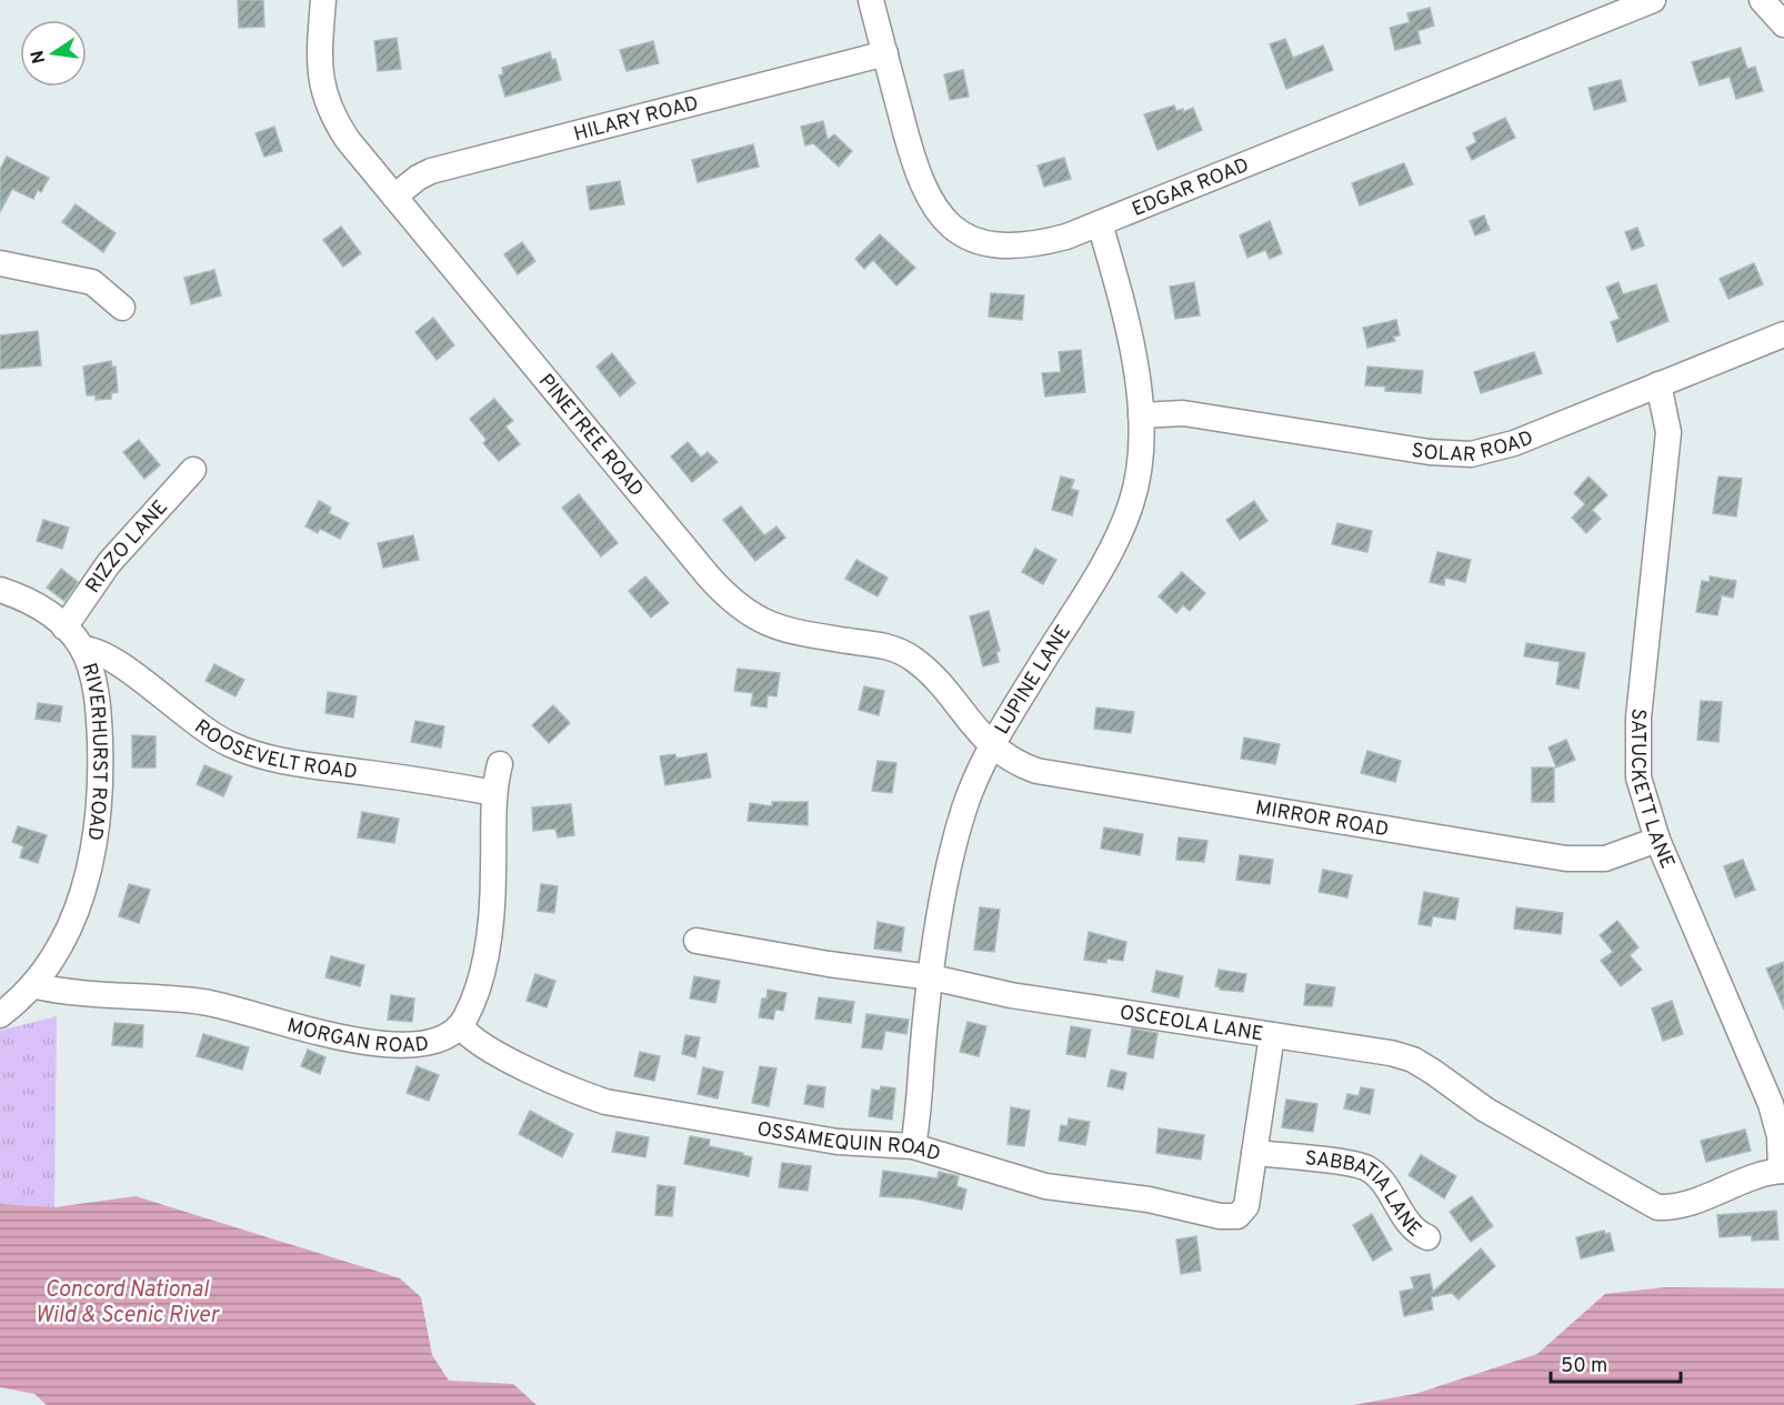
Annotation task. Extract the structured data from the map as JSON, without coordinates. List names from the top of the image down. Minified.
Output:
{"streets":{"street":["HILARY ROAD","EDGAR ROAD","PINETREE ROAD","SOLAR ROAD","RIZZO LANE","LUPINE LANE","ROOSEVELT ROAD","RIVERHURST ROAD","SATUCKETT LANE","MIRROR ROAD","OSCEOLA LANE","MORGAN ROAD","OSSAMEQUIN ROAD","SABBATIA LANE"]},"crossings":[["HILARY ROAD","EDGAR ROAD"],["HILARY ROAD","PINETREE ROAD"],["EDGAR ROAD","LUPINE LANE"],["PINETREE ROAD","LUPINE LANE"],["PINETREE ROAD","MIRROR ROAD"],["SOLAR ROAD","LUPINE LANE"],["SOLAR ROAD","SATUCKETT LANE"],["RIZZO LANE","RIVERHURST ROAD"],["LUPINE LANE","MIRROR ROAD"],["LUPINE LANE","OSCEOLA LANE"],["LUPINE LANE","OSSAMEQUIN ROAD"],["ROOSEVELT ROAD","RIVERHURST ROAD"],["ROOSEVELT ROAD","MORGAN ROAD"],["RIVERHURST ROAD","MORGAN ROAD"],["SATUCKETT LANE","MIRROR ROAD"],["SATUCKETT LANE","OSCEOLA LANE"],["MORGAN ROAD","OSSAMEQUIN ROAD"],["OSSAMEQUIN ROAD","SABBATIA LANE"]],"water":["Concord National Wild & Scenic River"],"scale_bar":"50 m","north":"left"}
